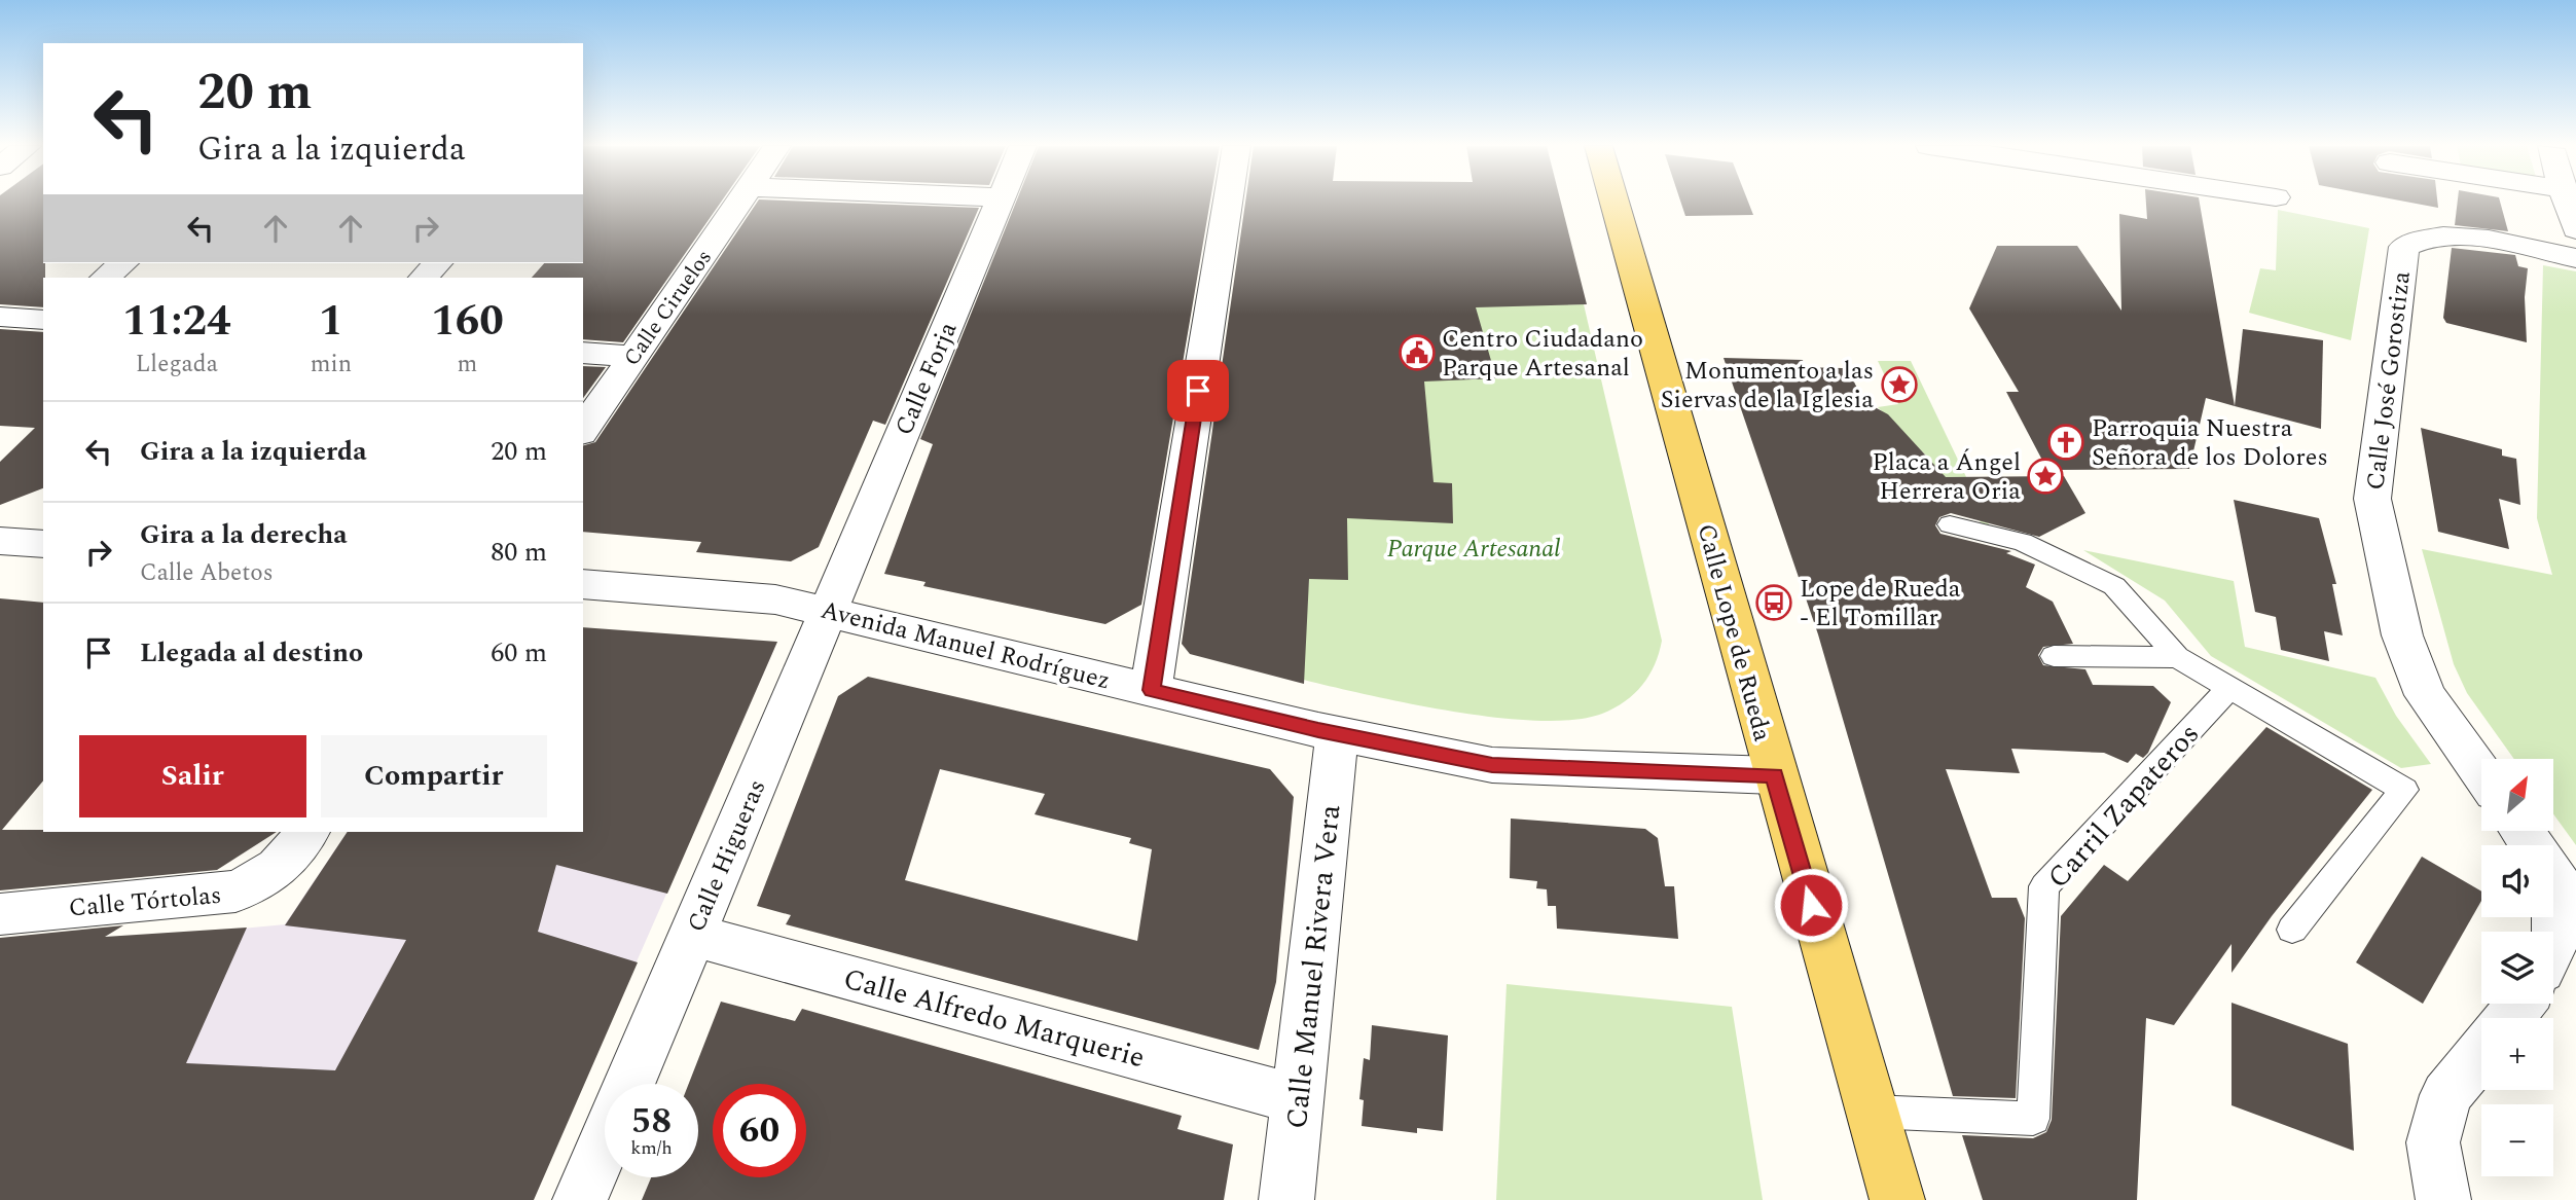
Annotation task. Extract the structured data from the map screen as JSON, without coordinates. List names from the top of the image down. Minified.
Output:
{"streets":{"main road":["Calle Lope de Rueda"],"street":["Calle Ciruelos","Calle Forja","Calle José Gorostiza","Avenida Manuel Rodríguez","Calle Higueras","Calle Tórtolas","Calle Manuel Rivera Vera","Calle Alfredo Marquerie"],"lane":["Carril Zapateros"]},"crossings":[["Calle Forja","Avenida Manuel Rodríguez"],["Calle Forja","Calle Higueras"],["Calle Lope de Rueda","Avenida Manuel Rodríguez"],["Calle Lope de Rueda","Carril Zapateros"],["Avenida Manuel Rodríguez","Calle Higueras"],["Avenida Manuel Rodríguez","Calle Manuel Rivera Vera"],["Calle Higueras","Calle Alfredo Marquerie"],["Calle Manuel Rivera Vera","Calle Alfredo Marquerie"]],"parks":["Parque Artesanal"],"places":{"public building":["Centro Ciudadano Parque Artesanal"],"place":["Monumento a las Siervas de la Iglesia","Placa a Ángel Herrera Oria"],"church":["Parroquia Nuestra Señora de los Dolores"],"bus stop":["Lope de Rueda - El Tomillar"]},"north":"top right","page":{"turn":["20 m","Gira a la izquierda"],"eta":["11:24","Llegada","1","min","160","m"],"list":[{"name":"Gira a la izquierda","value":"20 m"},{"name":"Gira a la derecha","note":"Calle Abetos","value":"80 m"},{"name":"Llegada al destino","value":"60 m"}],"buttons":["Salir","Compartir"],"map_buttons":["+","−"],"speed":"58 km/h","limit":"60"}}
